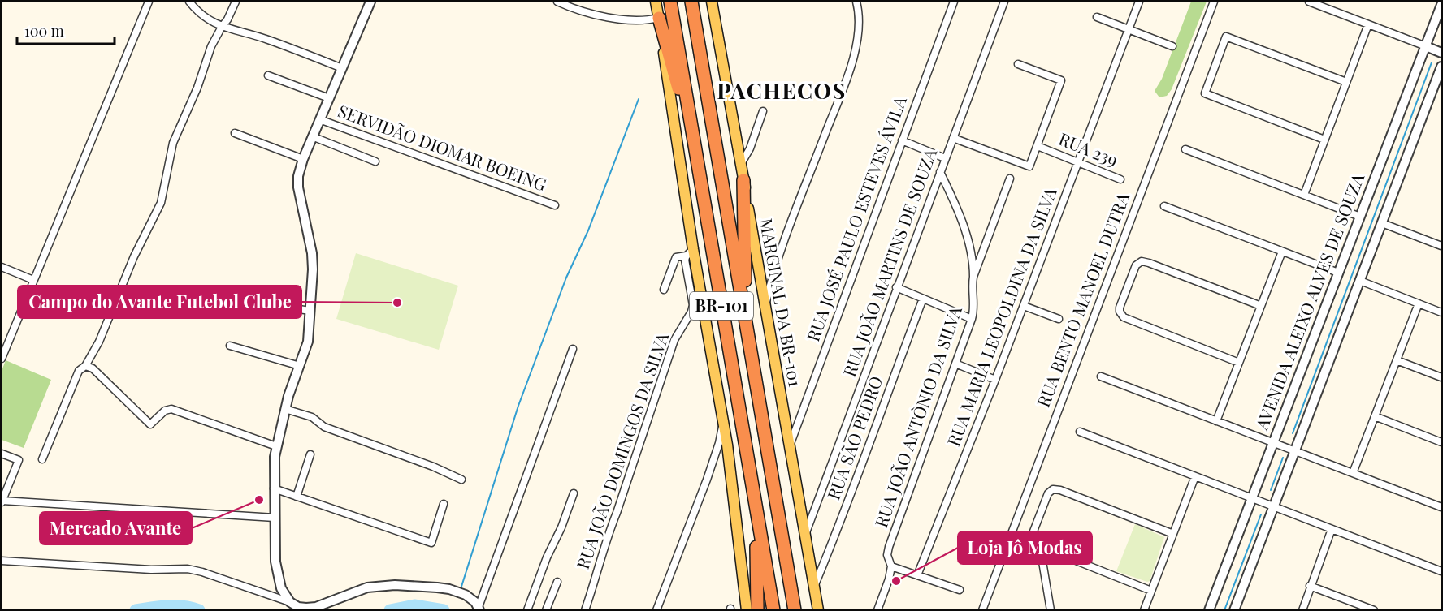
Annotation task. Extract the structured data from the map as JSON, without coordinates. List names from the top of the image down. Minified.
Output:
{"streets":{"highway":["BR-101"],"main road":["MARGINAL DA BR-101"],"street":["SERVIDÃO DIOMAR BOEING","RUA 239","RUA JOSÉ PAULO ESTEVES ÁVILA","RUA JOÃO MARTINS DE SOUZA","RUA BENTO MANOEL DUTRA","AVENIDA ALEIXO ALVES DE SOUZA","RUA MARIA LEOPOLDINA DA SILVA","RUA JOÃO ANTÔNIO DA SILVA","RUA SÃO PEDRO","RUA JOÃO DOMINGOS DA SILVA"]},"crossings":[["RUA 239","RUA MARIA LEOPOLDINA DA SILVA"],["RUA JOSÉ PAULO ESTEVES ÁVILA","MARGINAL DA BR-101"],["RUA JOÃO MARTINS DE SOUZA","MARGINAL DA BR-101"],["RUA JOÃO MARTINS DE SOUZA","RUA JOÃO ANTÔNIO DA SILVA"],["MARGINAL DA BR-101","RUA SÃO PEDRO"]],"districts":["PACHECOS"],"places":["Campo do Avante Futebol Clube","Mercado Avante","Loja Jô Modas"],"scale_bar":"100 m"}
